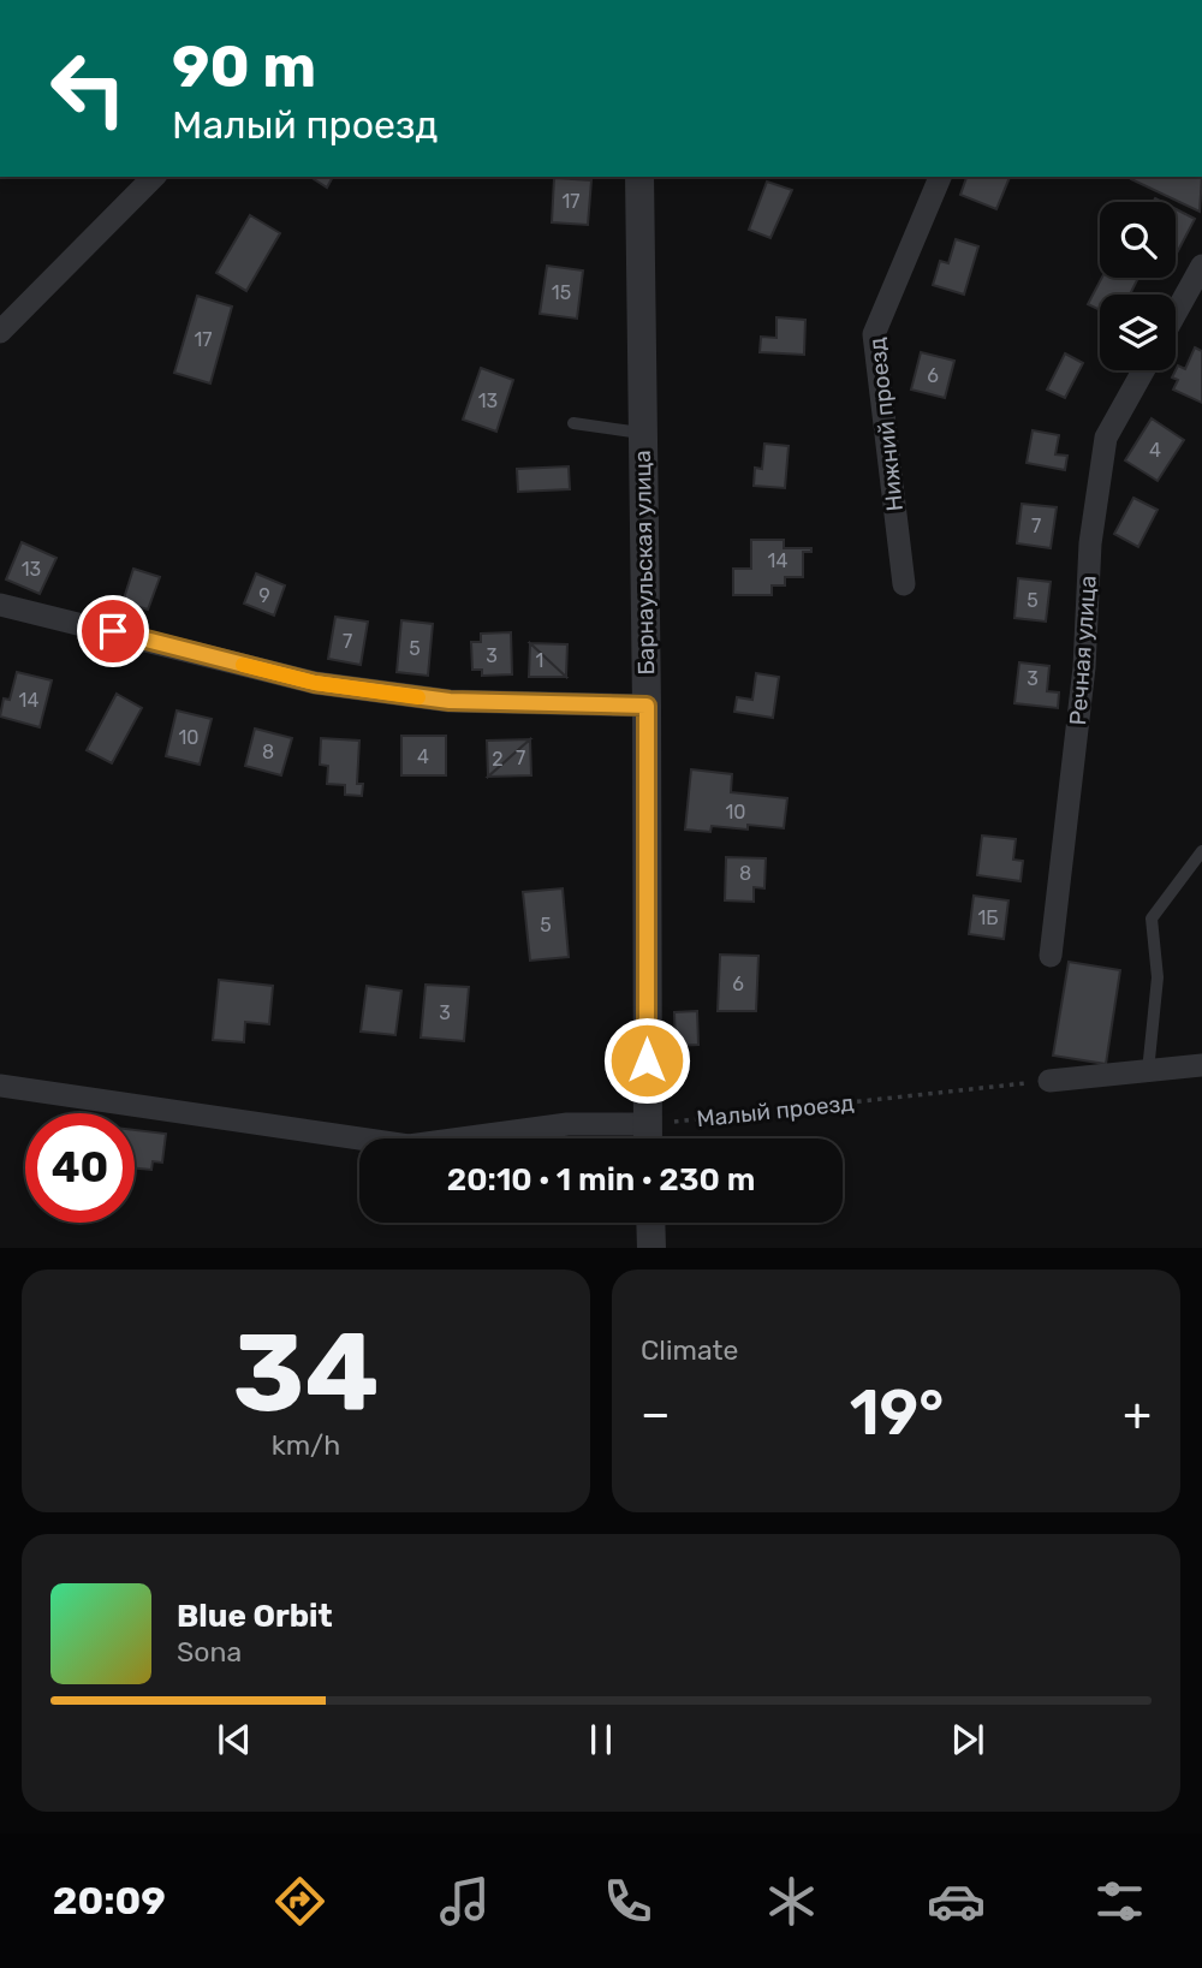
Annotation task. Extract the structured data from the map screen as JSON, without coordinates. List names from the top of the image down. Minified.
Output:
{"streets":{"street":["Нижний проезд","Барнаульская улица","Речная улица"],"path":["Малый проезд"]},"crossings":[["Барнаульская улица","Малый проезд"]],"house_numbers":["17","15","17","6","13","4","7","14","13","9","5","7","5","3","1","3","14","10","8","4","7","2","10","8","1Б","5","6","3"],"page":{"turn":["90 m","Малый проезд"],"limit":"40","trip":"20:10 · 1 min · 230 m","tile":[["34","km/h"],"Climate"],"heat":["−","19°","+"],"song":["Blue Orbit","Sona"],"tabs":"20:09"}}
